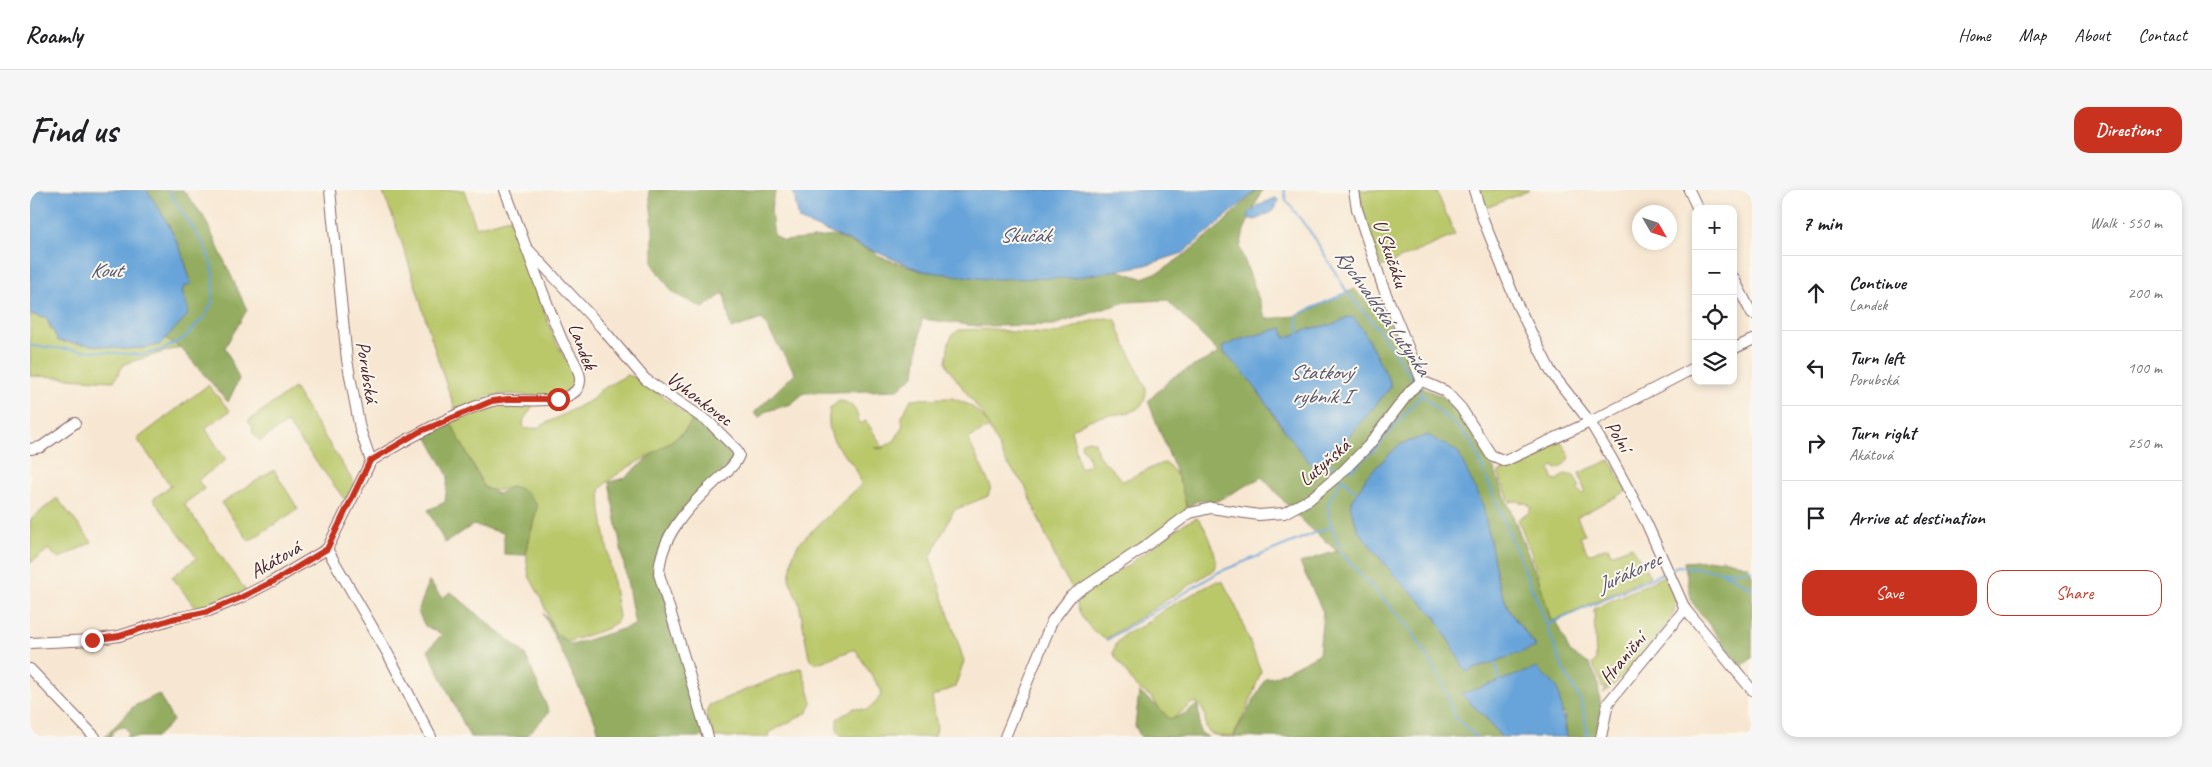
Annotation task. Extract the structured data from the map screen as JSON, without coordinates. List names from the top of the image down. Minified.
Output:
{"streets":{"street":["U Skučáku","Landek","Porubská","Vyhonkovec","Polní","Lutyňská","Akátová","Hraniční"]},"crossings":[["U Skučáku","Lutyňská"],["Landek","Porubská"],["Landek","Vyhonkovec"],["Polní","Hraniční"]],"water":["Skučák","Kout","Rychvaldská Lutyňka","Statkový rybník I","Juřákorec"],"north":"bottom right","page":{"header":"Roamly","nav":["Home","Map","About","Contact"],"buttons":["Directions",["Save","Share"]],"title":"Find us","heading":["7 min","Walk · 550 m"],"map_buttons":["+","−"],"list":[["Continue","Landek","200 m"],["Turn left","Porubská","100 m"],["Turn right","Akátová","250 m"],"Arrive at destination"]}}
